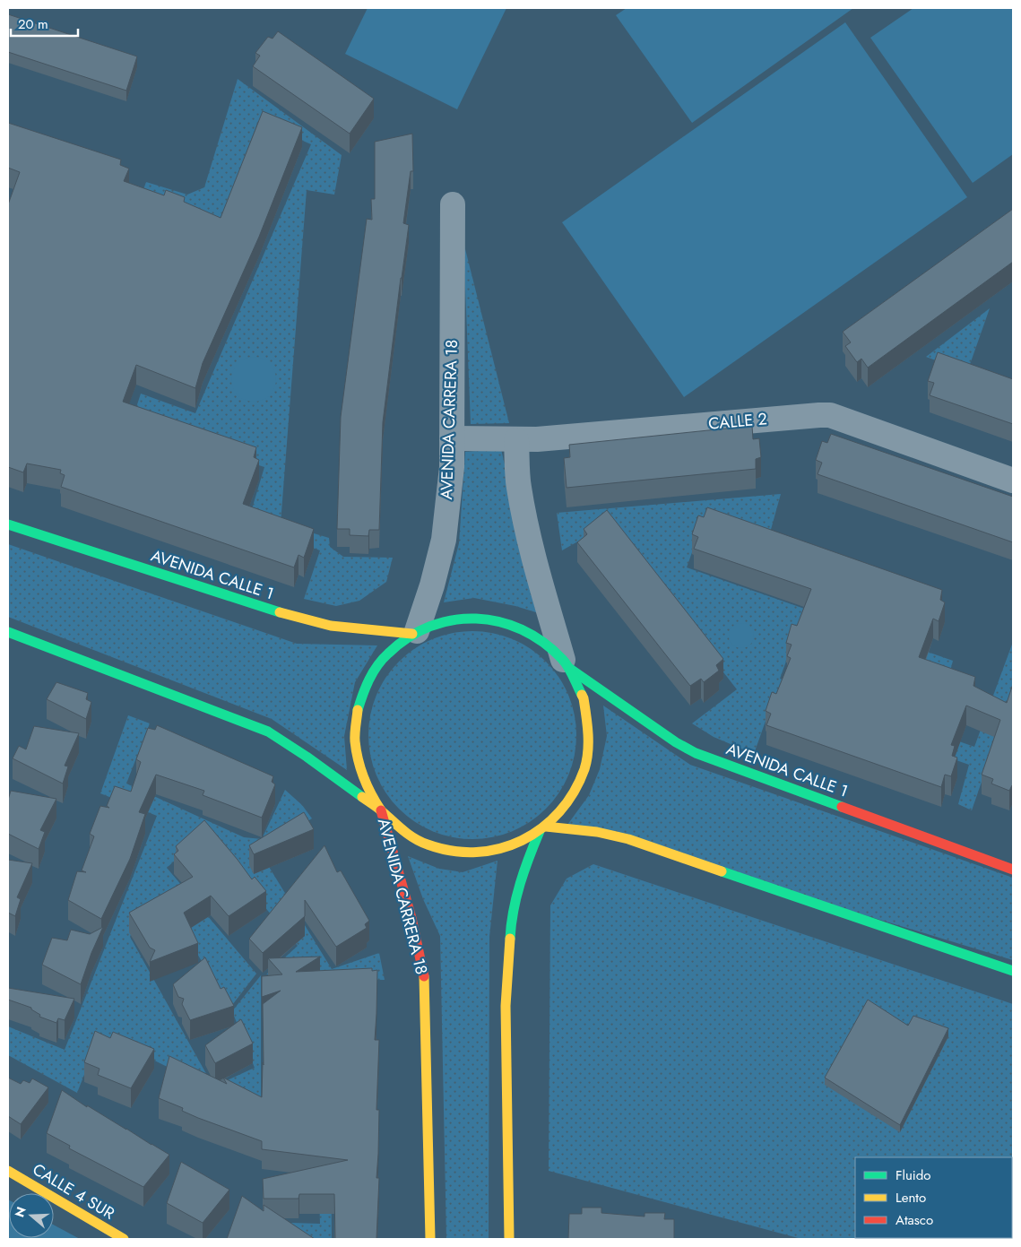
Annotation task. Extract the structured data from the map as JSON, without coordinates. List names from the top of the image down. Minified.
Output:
{"streets":{"main road":["AVENIDA CARRERA 18","AVENIDA CALLE 1","CALLE 4 SUR"],"street":["CALLE 2"]},"crossings":[["AVENIDA CARRERA 18","CALLE 2"],["AVENIDA CARRERA 18","AVENIDA CALLE 1"]],"legend":["Fluido","Lento","Atasco"],"scale_bar":"20 m","north":"left"}
